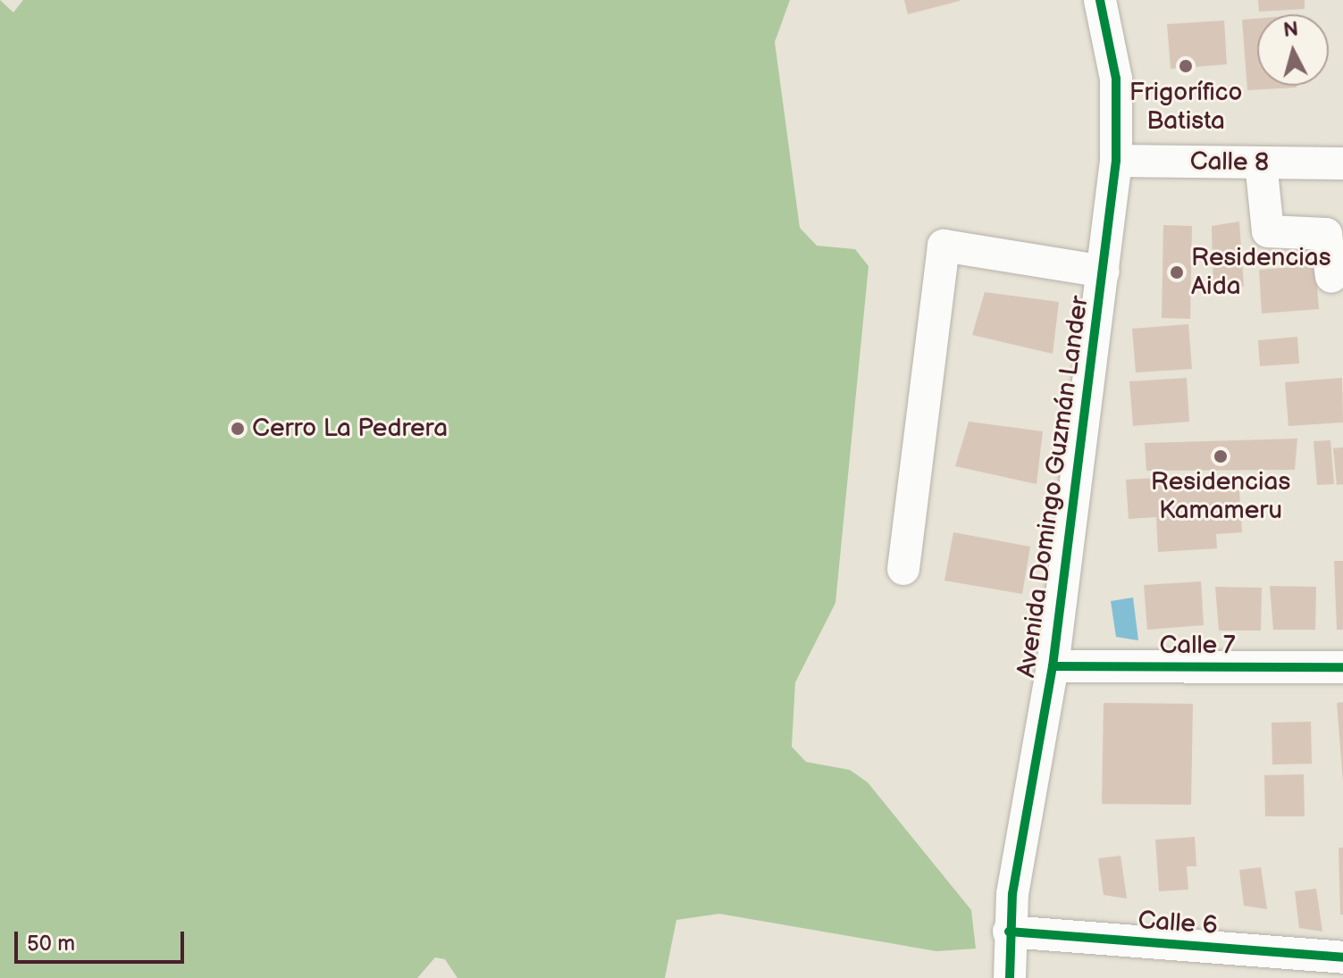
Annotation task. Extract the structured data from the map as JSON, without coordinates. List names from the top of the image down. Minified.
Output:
{"streets":{"street":["Calle 8","Avenida Domingo Guzmán Lander","Calle 7","Calle 6"]},"crossings":[["Calle 8","Avenida Domingo Guzmán Lander"],["Avenida Domingo Guzmán Lander","Calle 7"],["Avenida Domingo Guzmán Lander","Calle 6"]],"places":["Frigorífico Batista","Residencias Aida","Cerro La Pedrera","Residencias Kamameru"],"scale_bar":"50 m","north":"top"}
